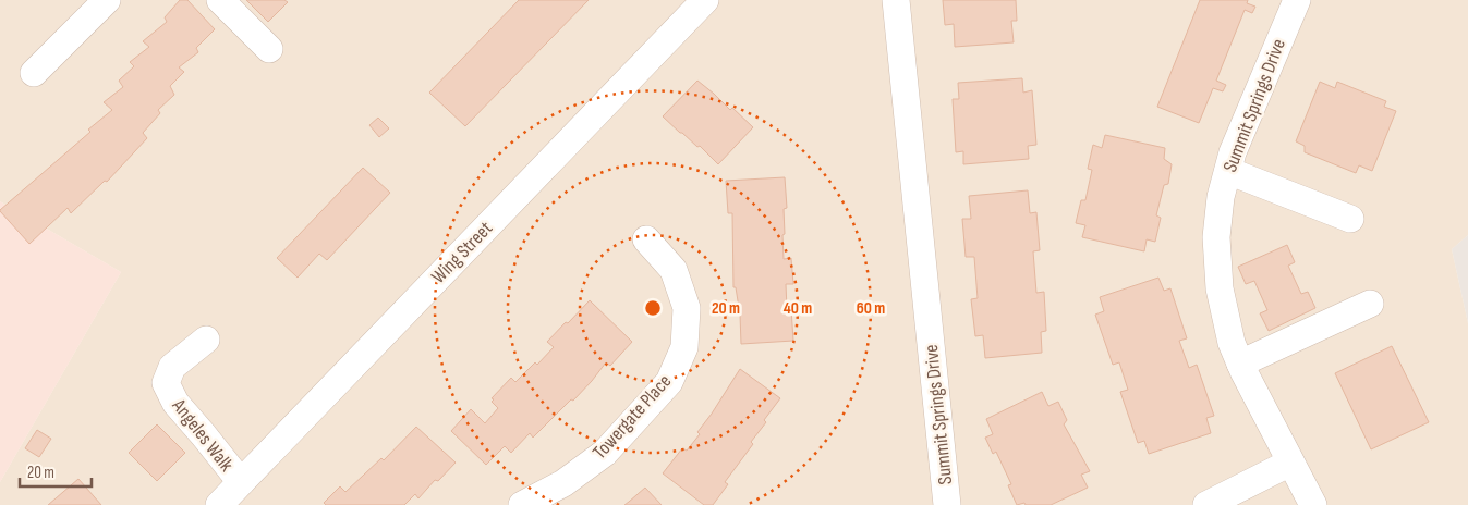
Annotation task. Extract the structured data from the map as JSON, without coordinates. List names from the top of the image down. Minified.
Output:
{"streets":{"street":["Summit Springs Drive","Wing Street","Towergate Place","Angeles Walk"]},"crossings":[["Wing Street","Angeles Walk"]],"scale_bar":"20 m","rings":["20 m","40 m","60 m"]}
